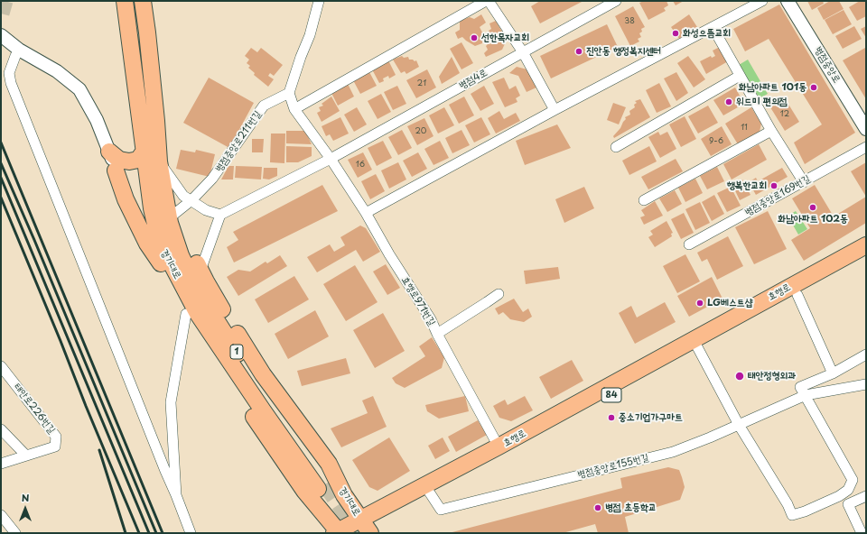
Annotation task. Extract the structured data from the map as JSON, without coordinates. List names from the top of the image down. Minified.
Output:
{"streets":{"main road":["경기대로","효행로","1","84"],"street":["병점중앙로","병점4로","병점중앙로211번길","병점중앙로169번길","효행로971번길","태안로226번길","병점중앙로155번길"]},"crossings":[["병점4로","효행로971번길"],["병점중앙로211번길","경기대로"],["경기대로","효행로"],["효행로","효행로971번길"],["효행로","병점중앙로155번길"]],"places":["화성으뜸교회","선한목자교회","진안동 행정복지센터","화남아파트 101동","위드미 편의점","행복한교회","화남아파트 102동","LG베스트샵","태안정형외과","중소기업가구마트","병점 초등학교"],"house_numbers":["38","21","12","11","20","9-6","16"],"north":"top"}
